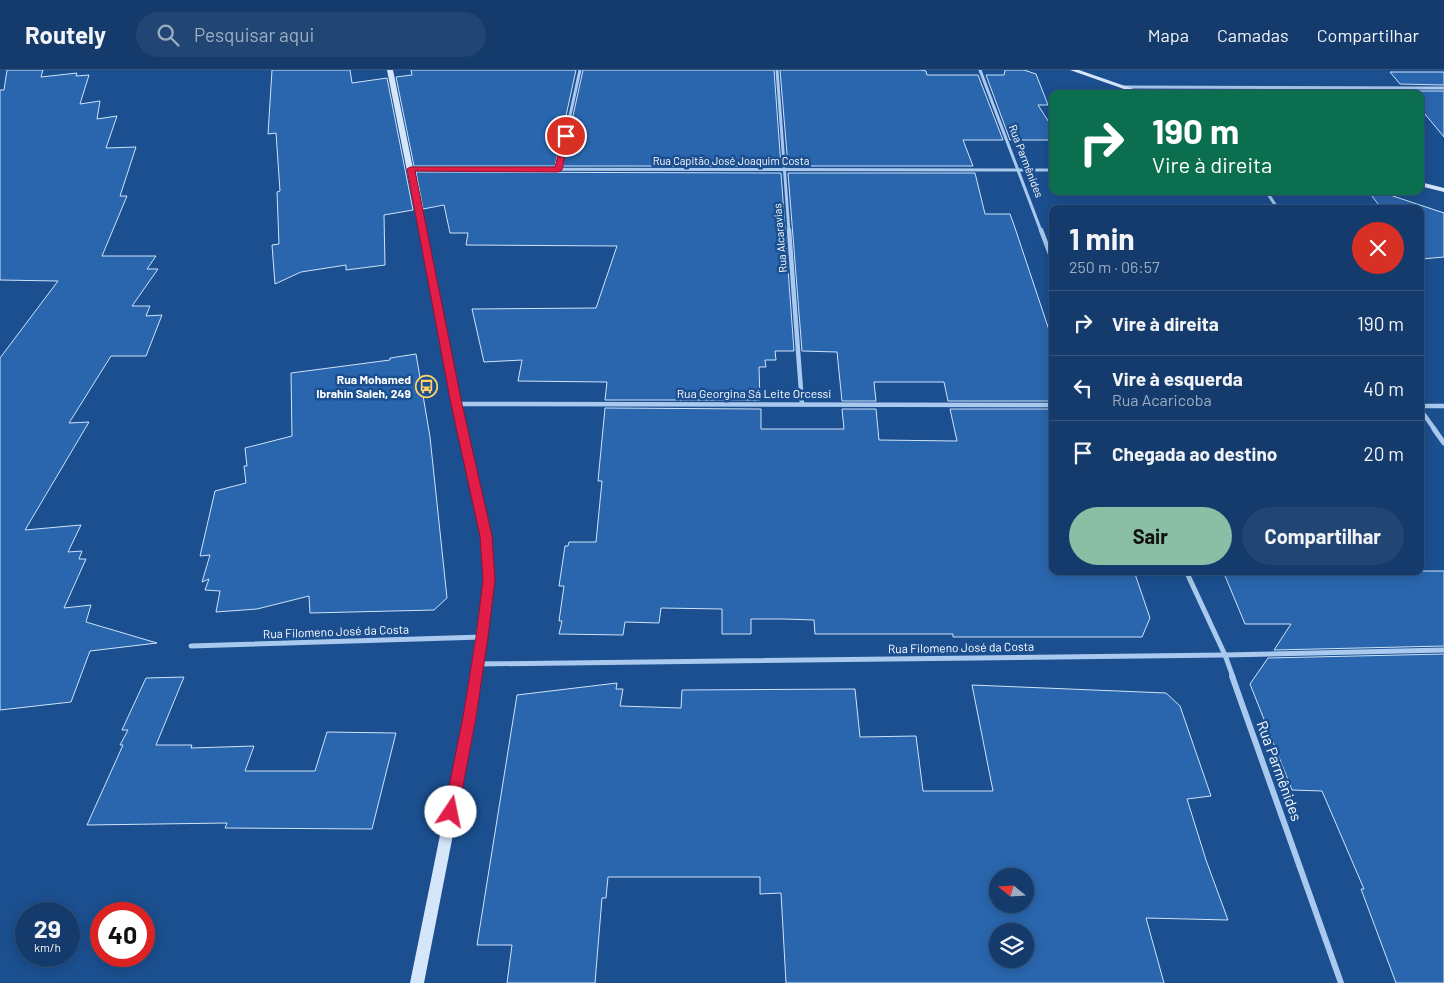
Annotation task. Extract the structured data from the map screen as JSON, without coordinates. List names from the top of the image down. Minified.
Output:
{"streets":{"street":["Rua Capitão José Joaquim Costa","Rua Parmênides","Rua Alcaravias","Rua Georgina Sá Leite Orcessi","Rua Filomeno José da Costa"]},"crossings":[["Rua Capitão José Joaquim Costa","Rua Parmênides"],["Rua Capitão José Joaquim Costa","Rua Alcaravias"],["Rua Parmênides","Rua Filomeno José da Costa"],["Rua Alcaravias","Rua Georgina Sá Leite Orcessi"]],"places":{"bus stop":["Rua Mohamed Ibrahin Saleh, 249"]},"north":"left","page":{"header":"Routely","search":"Pesquisar aqui","nav":["Mapa","Camadas","Compartilhar"],"turn":["190 m","Vire à direita"],"heading":["1 min","250 m · 06:57"],"list":[{"name":"Vire à direita","value":"190 m"},{"name":"Vire à esquerda","note":"Rua Acaricoba","value":"40 m"},{"name":"Chegada ao destino","value":"20 m"}],"buttons":["Sair","Compartilhar"],"speed":"29 km/h","limit":"40"}}
